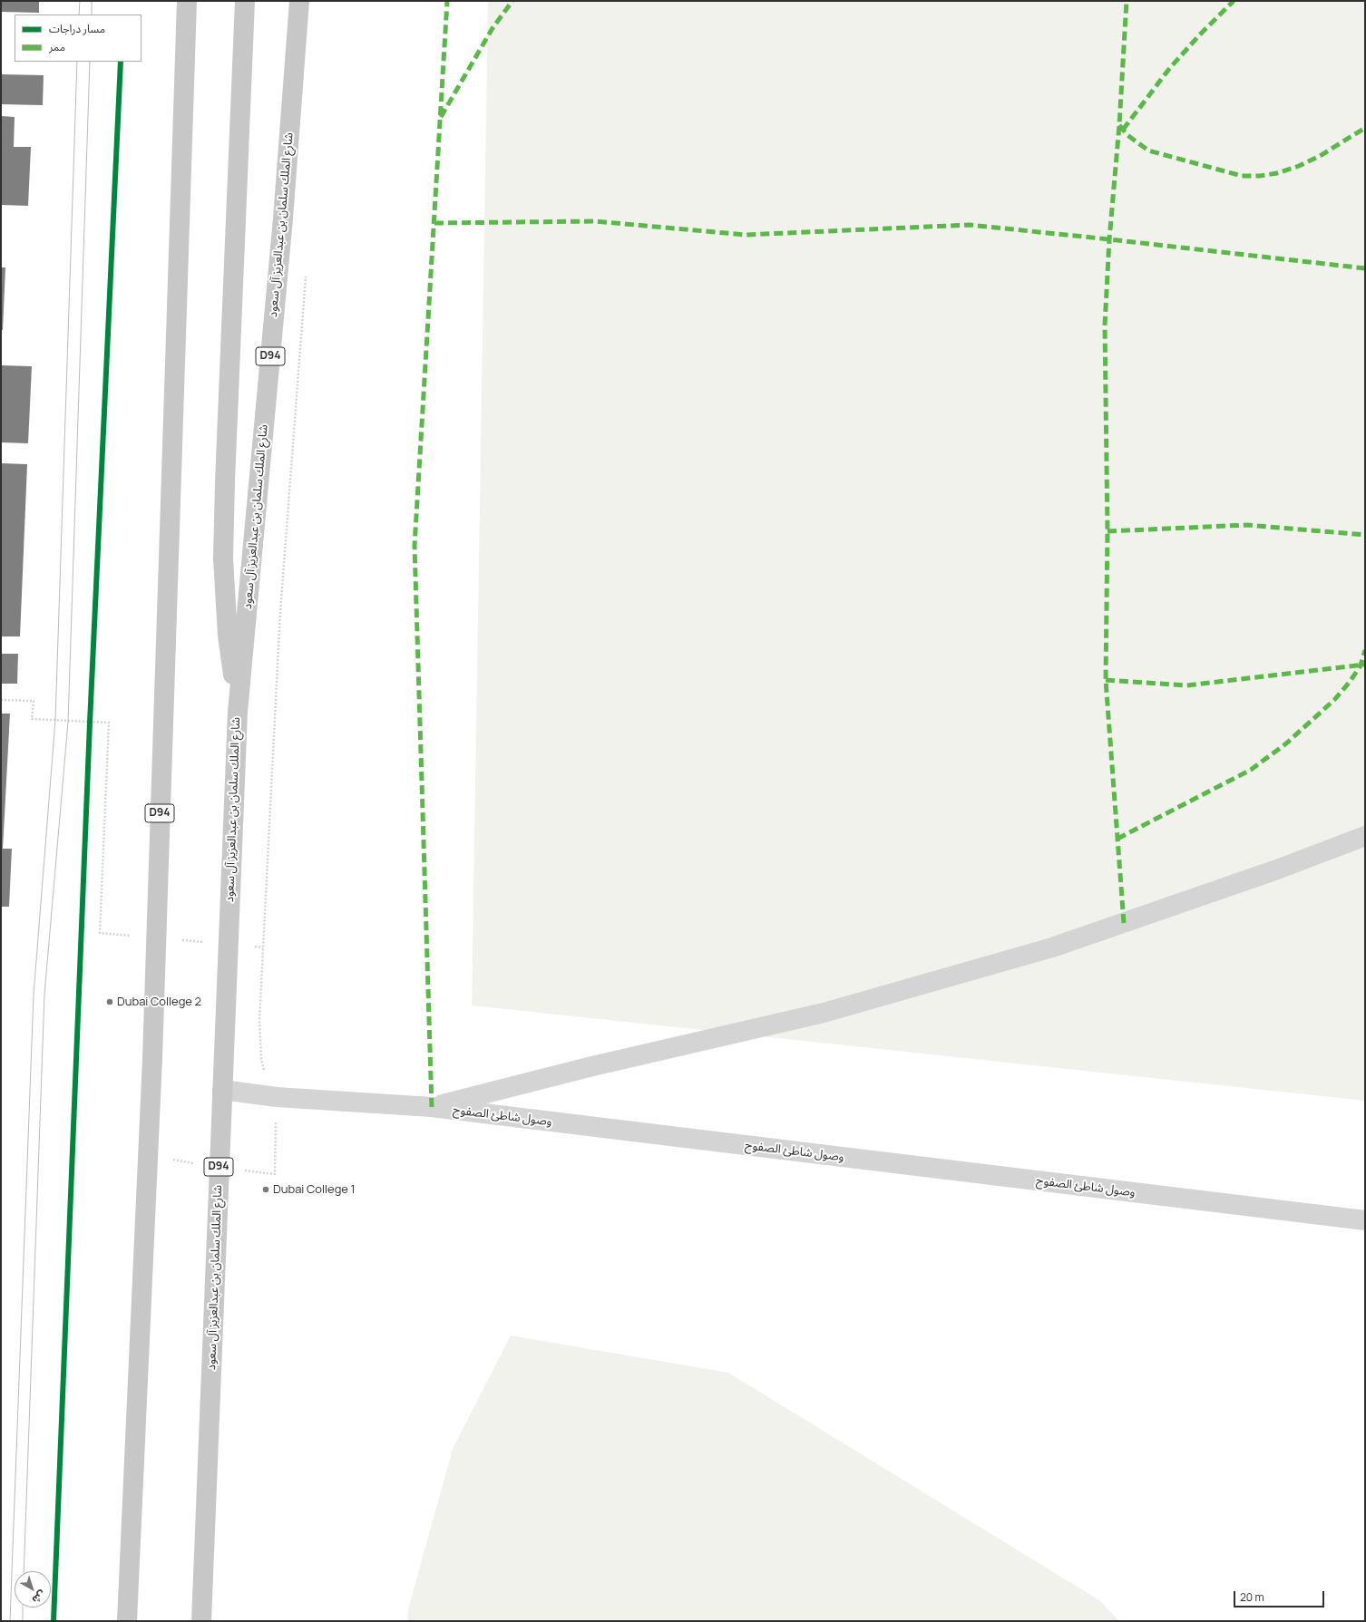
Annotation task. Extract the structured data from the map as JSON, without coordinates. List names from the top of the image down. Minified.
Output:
{"streets":{"main road":["شارع الملك سلمان بن عبدالعزيز آل سعود","D94"],"lane":["وصول شاطئ الصفوح"]},"crossings":[["شارع الملك سلمان بن عبدالعزيز آل سعود","وصول شاطئ الصفوح"]],"places":["Dubai College 2","Dubai College 1"],"legend":["مسار دراجات","ممر"],"scale_bar":"20 m","north":"bottom right"}
